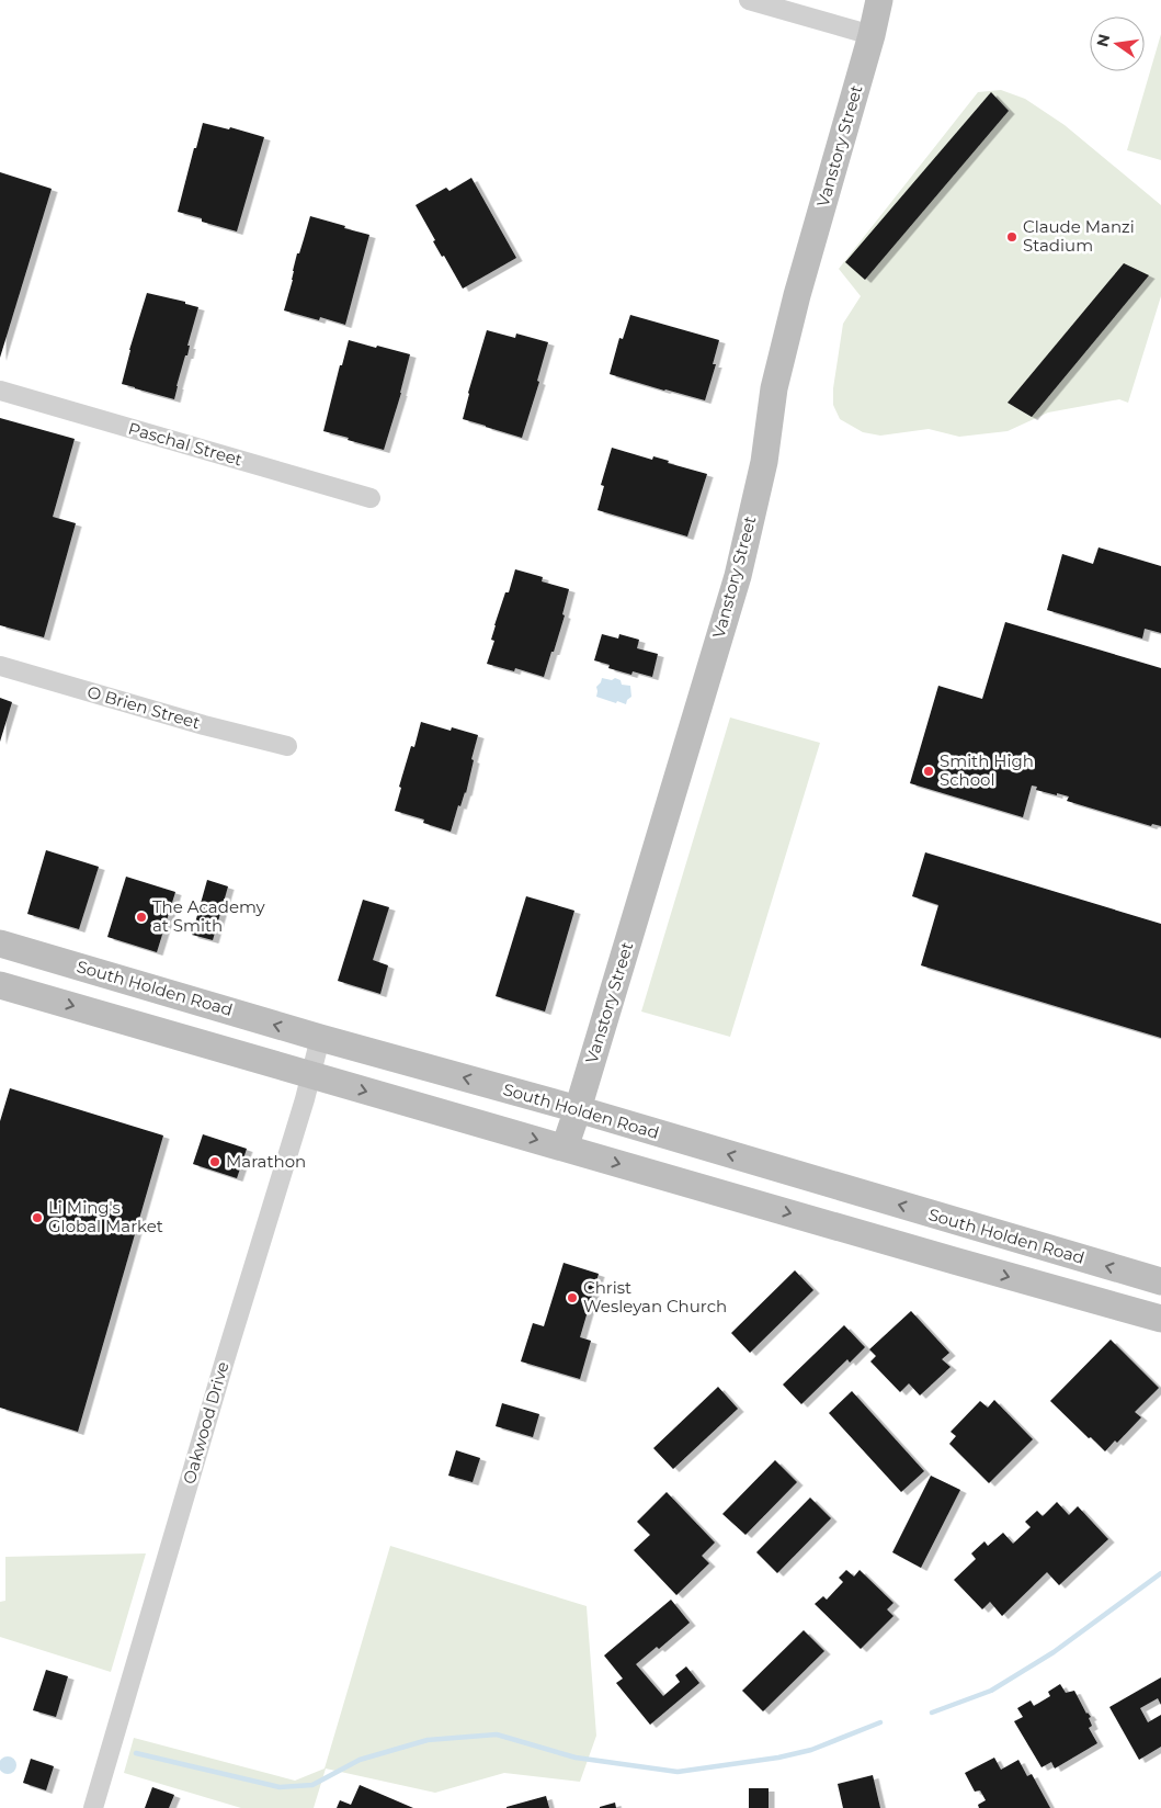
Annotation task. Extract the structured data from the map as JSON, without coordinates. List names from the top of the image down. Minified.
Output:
{"streets":{"main road":["Vanstory Street","South Holden Road"],"street":["Paschal Street","O Brien Street","Oakwood Drive"]},"crossings":[["Vanstory Street","South Holden Road"],["South Holden Road","Oakwood Drive"]],"places":["Claude Manzi Stadium","Smith High School","The Academy at Smith","Marathon","Li Ming's Global Market","Christ Wesleyan Church"],"north":"left"}
